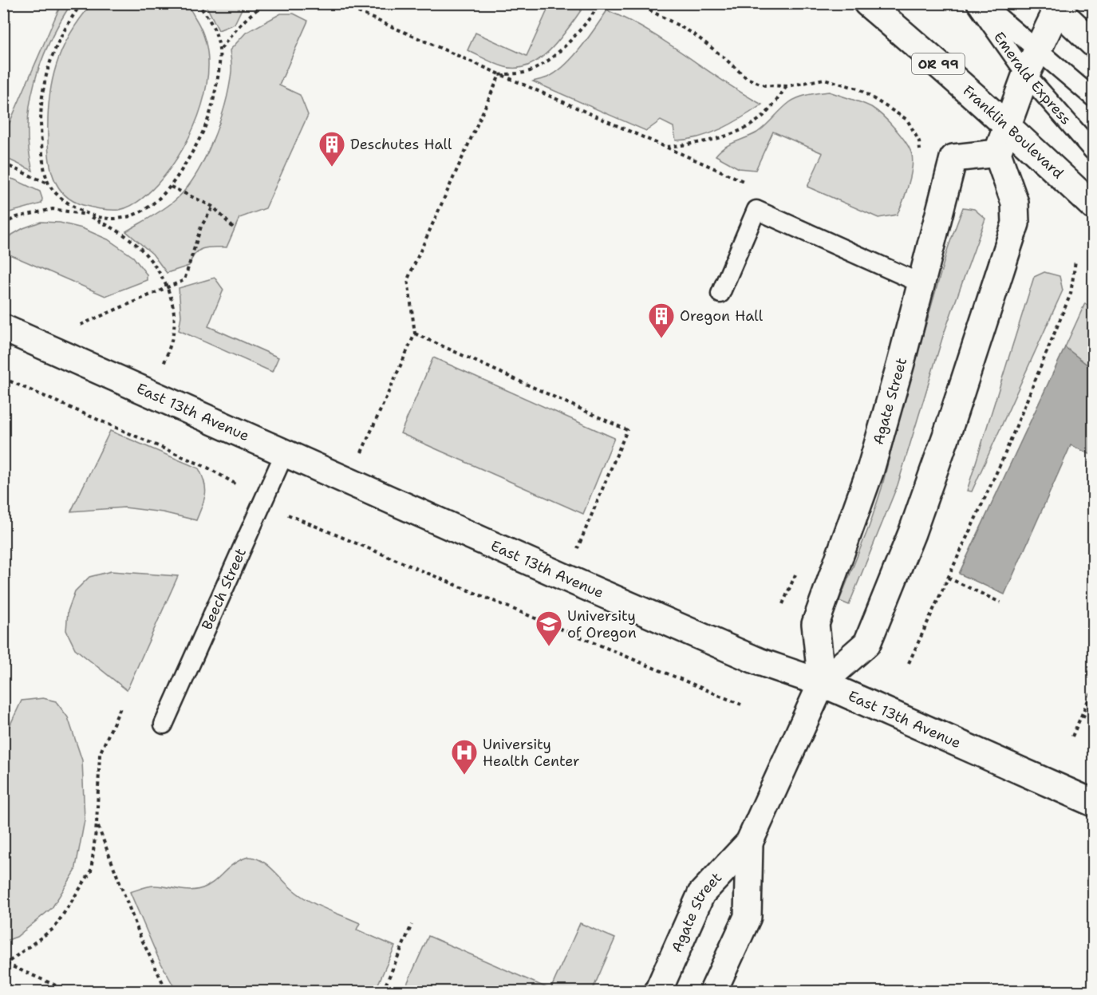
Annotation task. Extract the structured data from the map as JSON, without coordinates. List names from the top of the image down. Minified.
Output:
{"streets":{"street":["OR 99","Franklin Boulevard","Agate Street","East 13th Avenue"],"lane":["Emerald Express","Beech Street"]},"crossings":[["Agate Street","East 13th Avenue"],["East 13th Avenue","Beech Street"]],"places":{"building":["Deschutes Hall","Oregon Hall"],"school or university":["University of Oregon"],"hospital":["University Health Center"]}}
